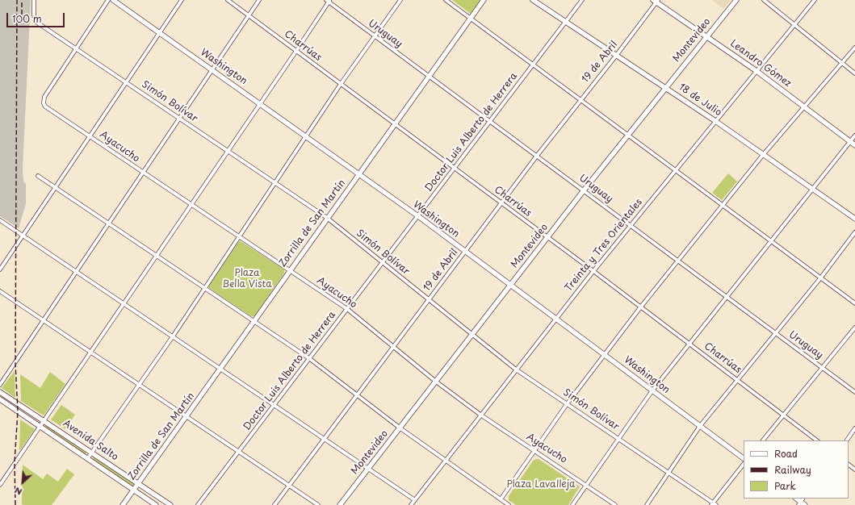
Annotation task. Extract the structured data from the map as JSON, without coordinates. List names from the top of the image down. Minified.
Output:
{"streets":{"street":["Uruguay","Montevideo","Charrúas","19 de Abril","Leandro Gómez","Washington","18 de Julio","Simón Bolívar","Doctor Luis Alberto de Herrera","Ayacucho","Zorrilla de San Martín","Treinta y Tres Orientales","Avenida Salto"]},"crossings":[["Uruguay","Montevideo"],["Uruguay","19 de Abril"],["Uruguay","Doctor Luis Alberto de Herrera"],["Uruguay","Zorrilla de San Martín"],["Uruguay","Treinta y Tres Orientales"],["Montevideo","Charrúas"],["Montevideo","Leandro Gómez"],["Montevideo","Washington"],["Montevideo","18 de Julio"],["Montevideo","Simón Bolívar"],["Montevideo","Ayacucho"],["Charrúas","19 de Abril"],["Charrúas","Doctor Luis Alberto de Herrera"],["Charrúas","Zorrilla de San Martín"],["Charrúas","Treinta y Tres Orientales"],["19 de Abril","Leandro Gómez"],["19 de Abril","Washington"],["19 de Abril","18 de Julio"],["19 de Abril","Simón Bolívar"],["19 de Abril","Ayacucho"],["Leandro Gómez","Treinta y Tres Orientales"],["Washington","Doctor Luis Alberto de Herrera"],["Washington","Zorrilla de San Martín"],["Washington","Treinta y Tres Orientales"],["18 de Julio","Doctor Luis Alberto de Herrera"],["18 de Julio","Treinta y Tres Orientales"],["Simón Bolívar","Doctor Luis Alberto de Herrera"],["Simón Bolívar","Ayacucho"],["Simón Bolívar","Zorrilla de San Martín"],["Simón Bolívar","Treinta y Tres Orientales"],["Doctor Luis Alberto de Herrera","Ayacucho"],["Ayacucho","Zorrilla de San Martín"],["Ayacucho","Treinta y Tres Orientales"],["Zorrilla de San Martín","Avenida Salto"]],"parks":["Plaza Bella Vista","Plaza Lavalleja"],"legend":["Road","Railway","Park"],"scale_bar":"100 m","north":"bottom left"}
